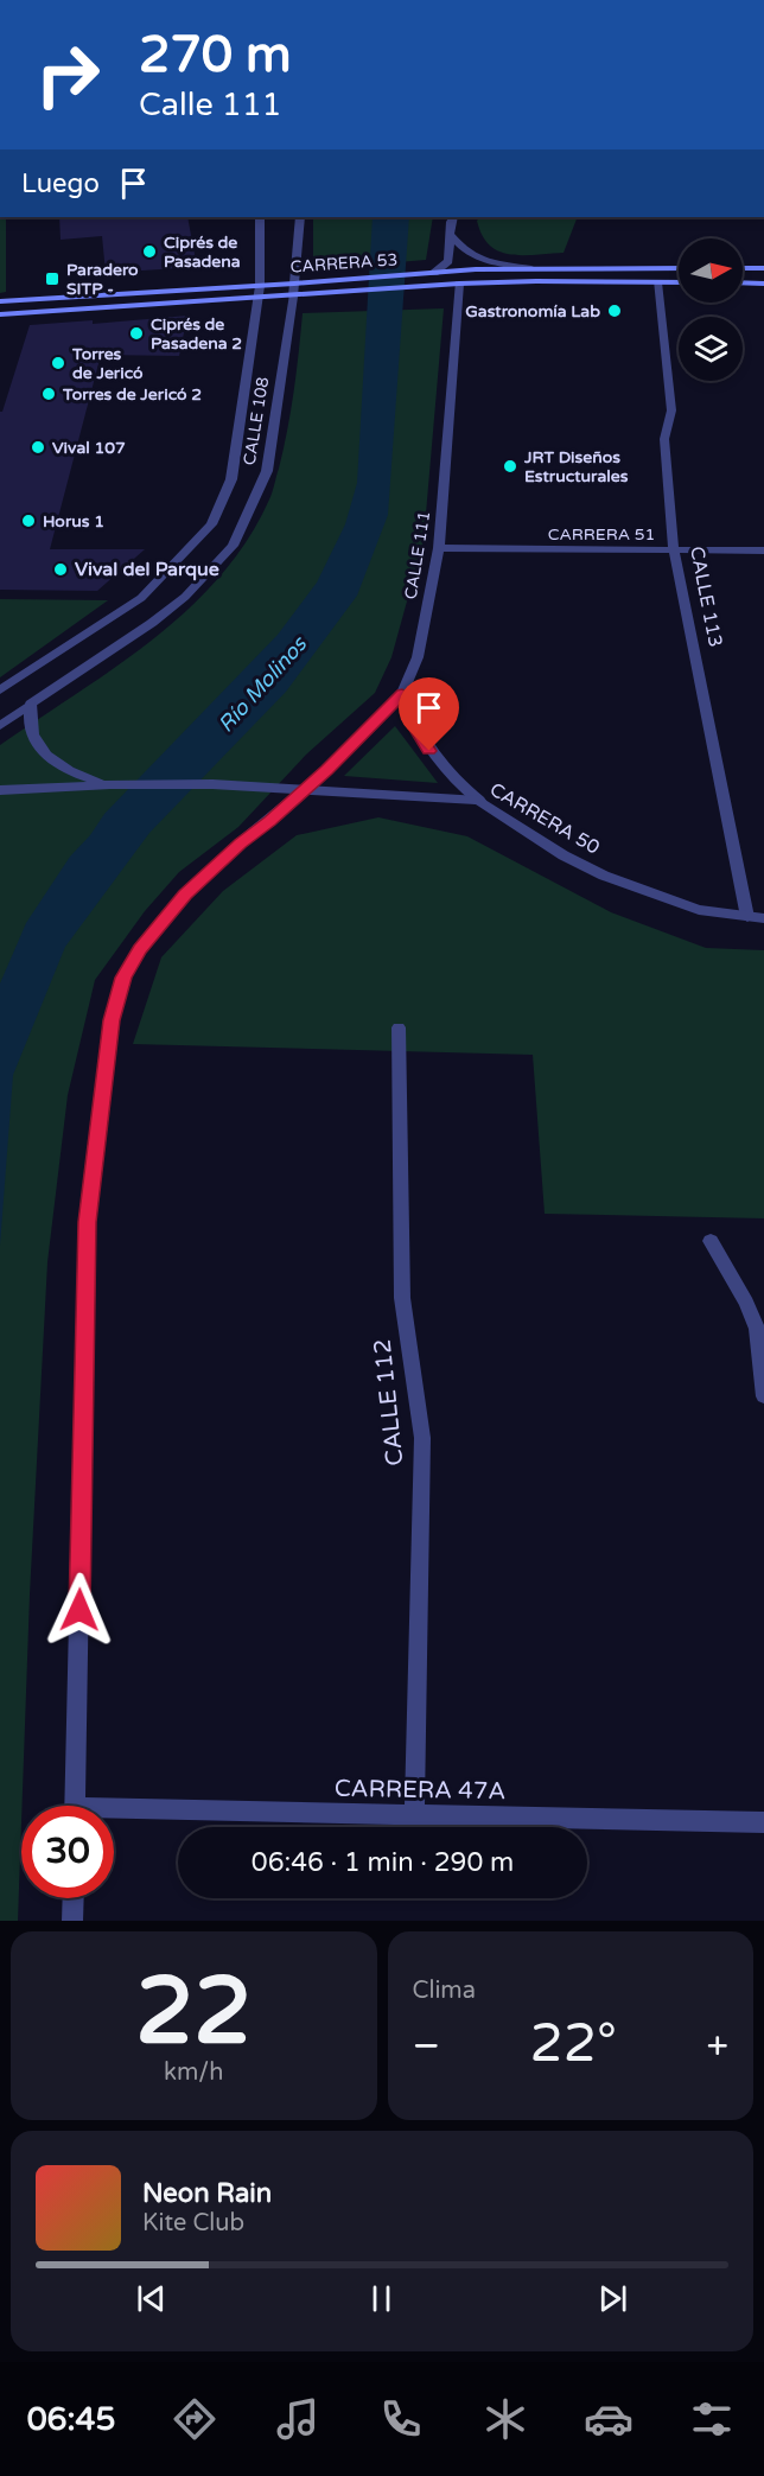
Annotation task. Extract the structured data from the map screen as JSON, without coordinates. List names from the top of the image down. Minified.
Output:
{"streets":{"main road":["CARRERA 53"],"street":["CALLE 108","CARRERA 51","CALLE 111","CALLE 113","CARRERA 50","CALLE 112","CARRERA 47A"]},"crossings":[["CARRERA 53","CALLE 108"],["CARRERA 53","CALLE 111"],["CARRERA 53","CALLE 113"],["CARRERA 51","CALLE 111"],["CARRERA 51","CALLE 113"],["CALLE 113","CARRERA 50"],["CALLE 112","CARRERA 47A"]],"water":["Río Molinos"],"places":{"other":["Ciprés de Pasadena","Gastronomía Lab","Ciprés de Pasadena 2","Torres de Jericó","Torres de Jericó 2","Vival 107","JRT Diseños Estructurales","Horus 1","Vival del Parque"],"transit":["Paradero SITP -"]},"north":"right","page":{"turn":["270 m","Calle 111"],"then":"Luego","limit":"30","trip":"06:46 · 1 min · 290 m","tile":[["22","km/h"],"Clima"],"heat":["−","22°","+"],"song":["Neon Rain","Kite Club"],"tabs":"06:45"}}
